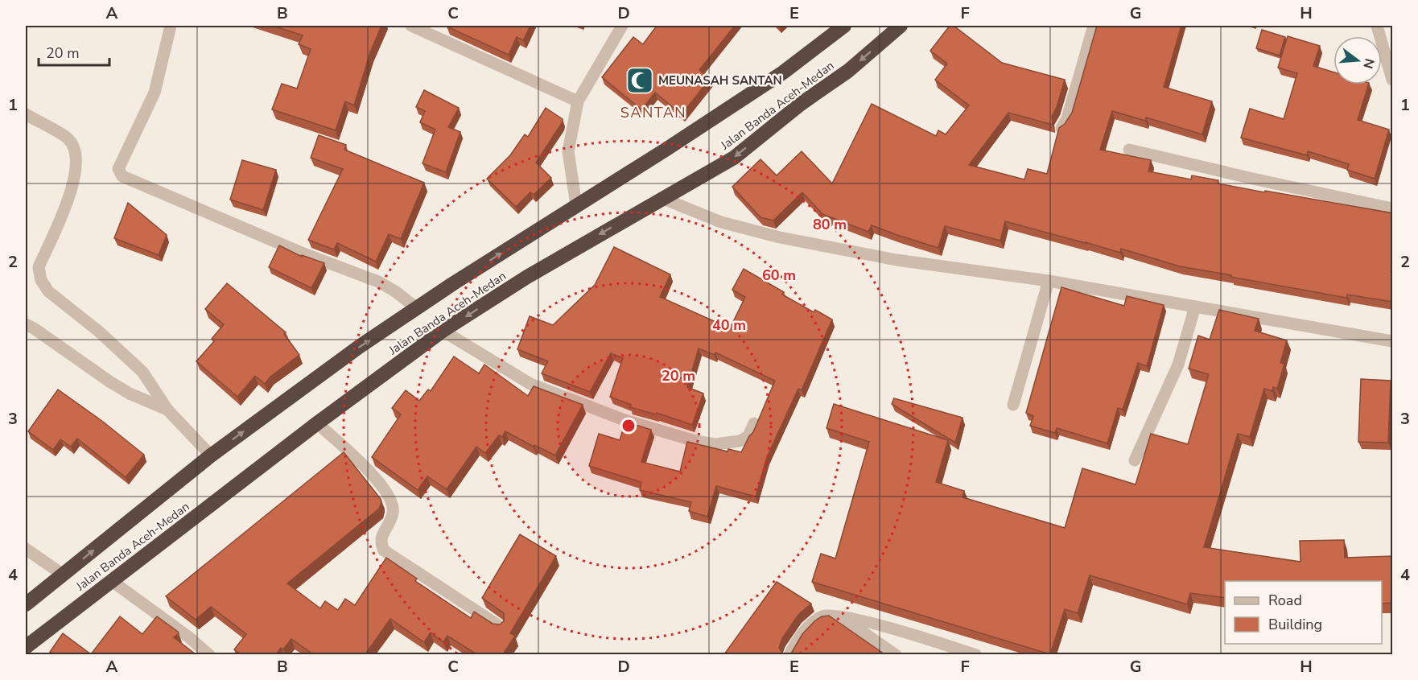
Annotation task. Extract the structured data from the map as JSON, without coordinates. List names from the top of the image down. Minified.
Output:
{"streets":{"highway":["Jalan Banda Aceh-Medan"]},"districts":["SANTAN"],"places":{"mosque":["MEUNASAH SANTAN"]},"legend":["Road","Building"],"scale_bar":"20 m","north":"right","grid":{"columns":["A","B","C","D","E","F","G","H"],"rows":["1","2","3","4"]},"rings":["80 m","60 m","40 m","20 m"]}
